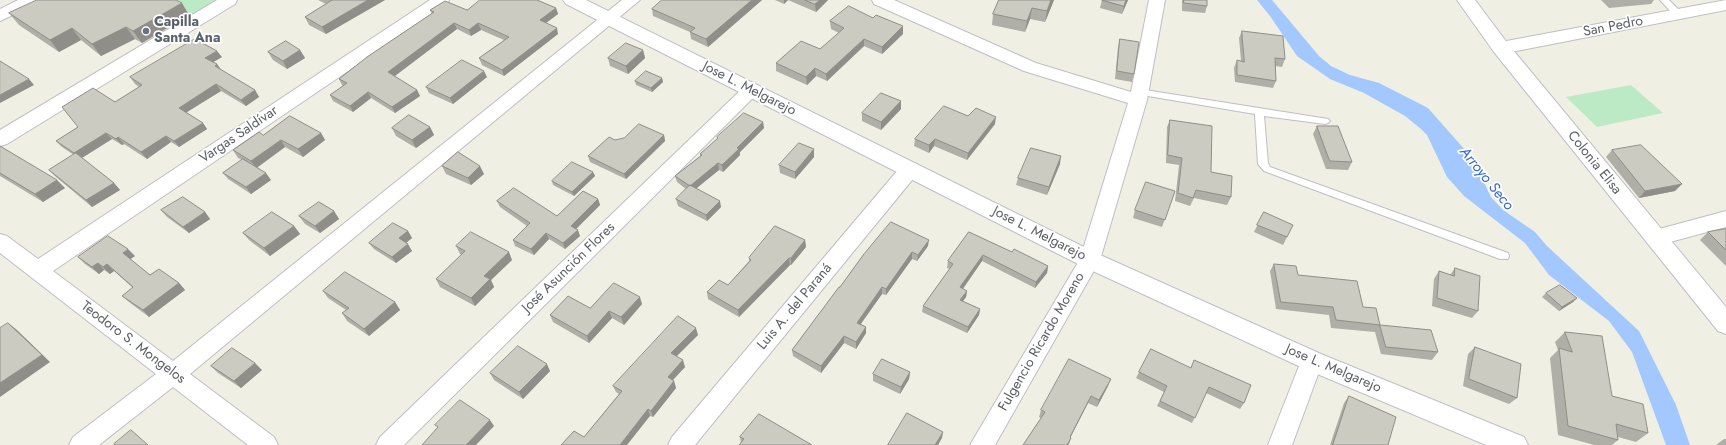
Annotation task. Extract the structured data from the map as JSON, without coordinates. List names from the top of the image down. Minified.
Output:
{"streets":{"street":["San Pedro","Jose L. Melgarejo","Vargas Saldívar","Colonia Elisa","José Asunción Flores","Luis A. del Paraná","Fulgencio Ricardo Moreno","Teodoro S. Mongelos"]},"crossings":[["San Pedro","Colonia Elisa"],["Jose L. Melgarejo","José Asunción Flores"],["Jose L. Melgarejo","Luis A. del Paraná"],["Jose L. Melgarejo","Fulgencio Ricardo Moreno"],["Vargas Saldívar","Teodoro S. Mongelos"]],"water":["Arroyo Seco"],"places":["Capilla Santa Ana"]}
